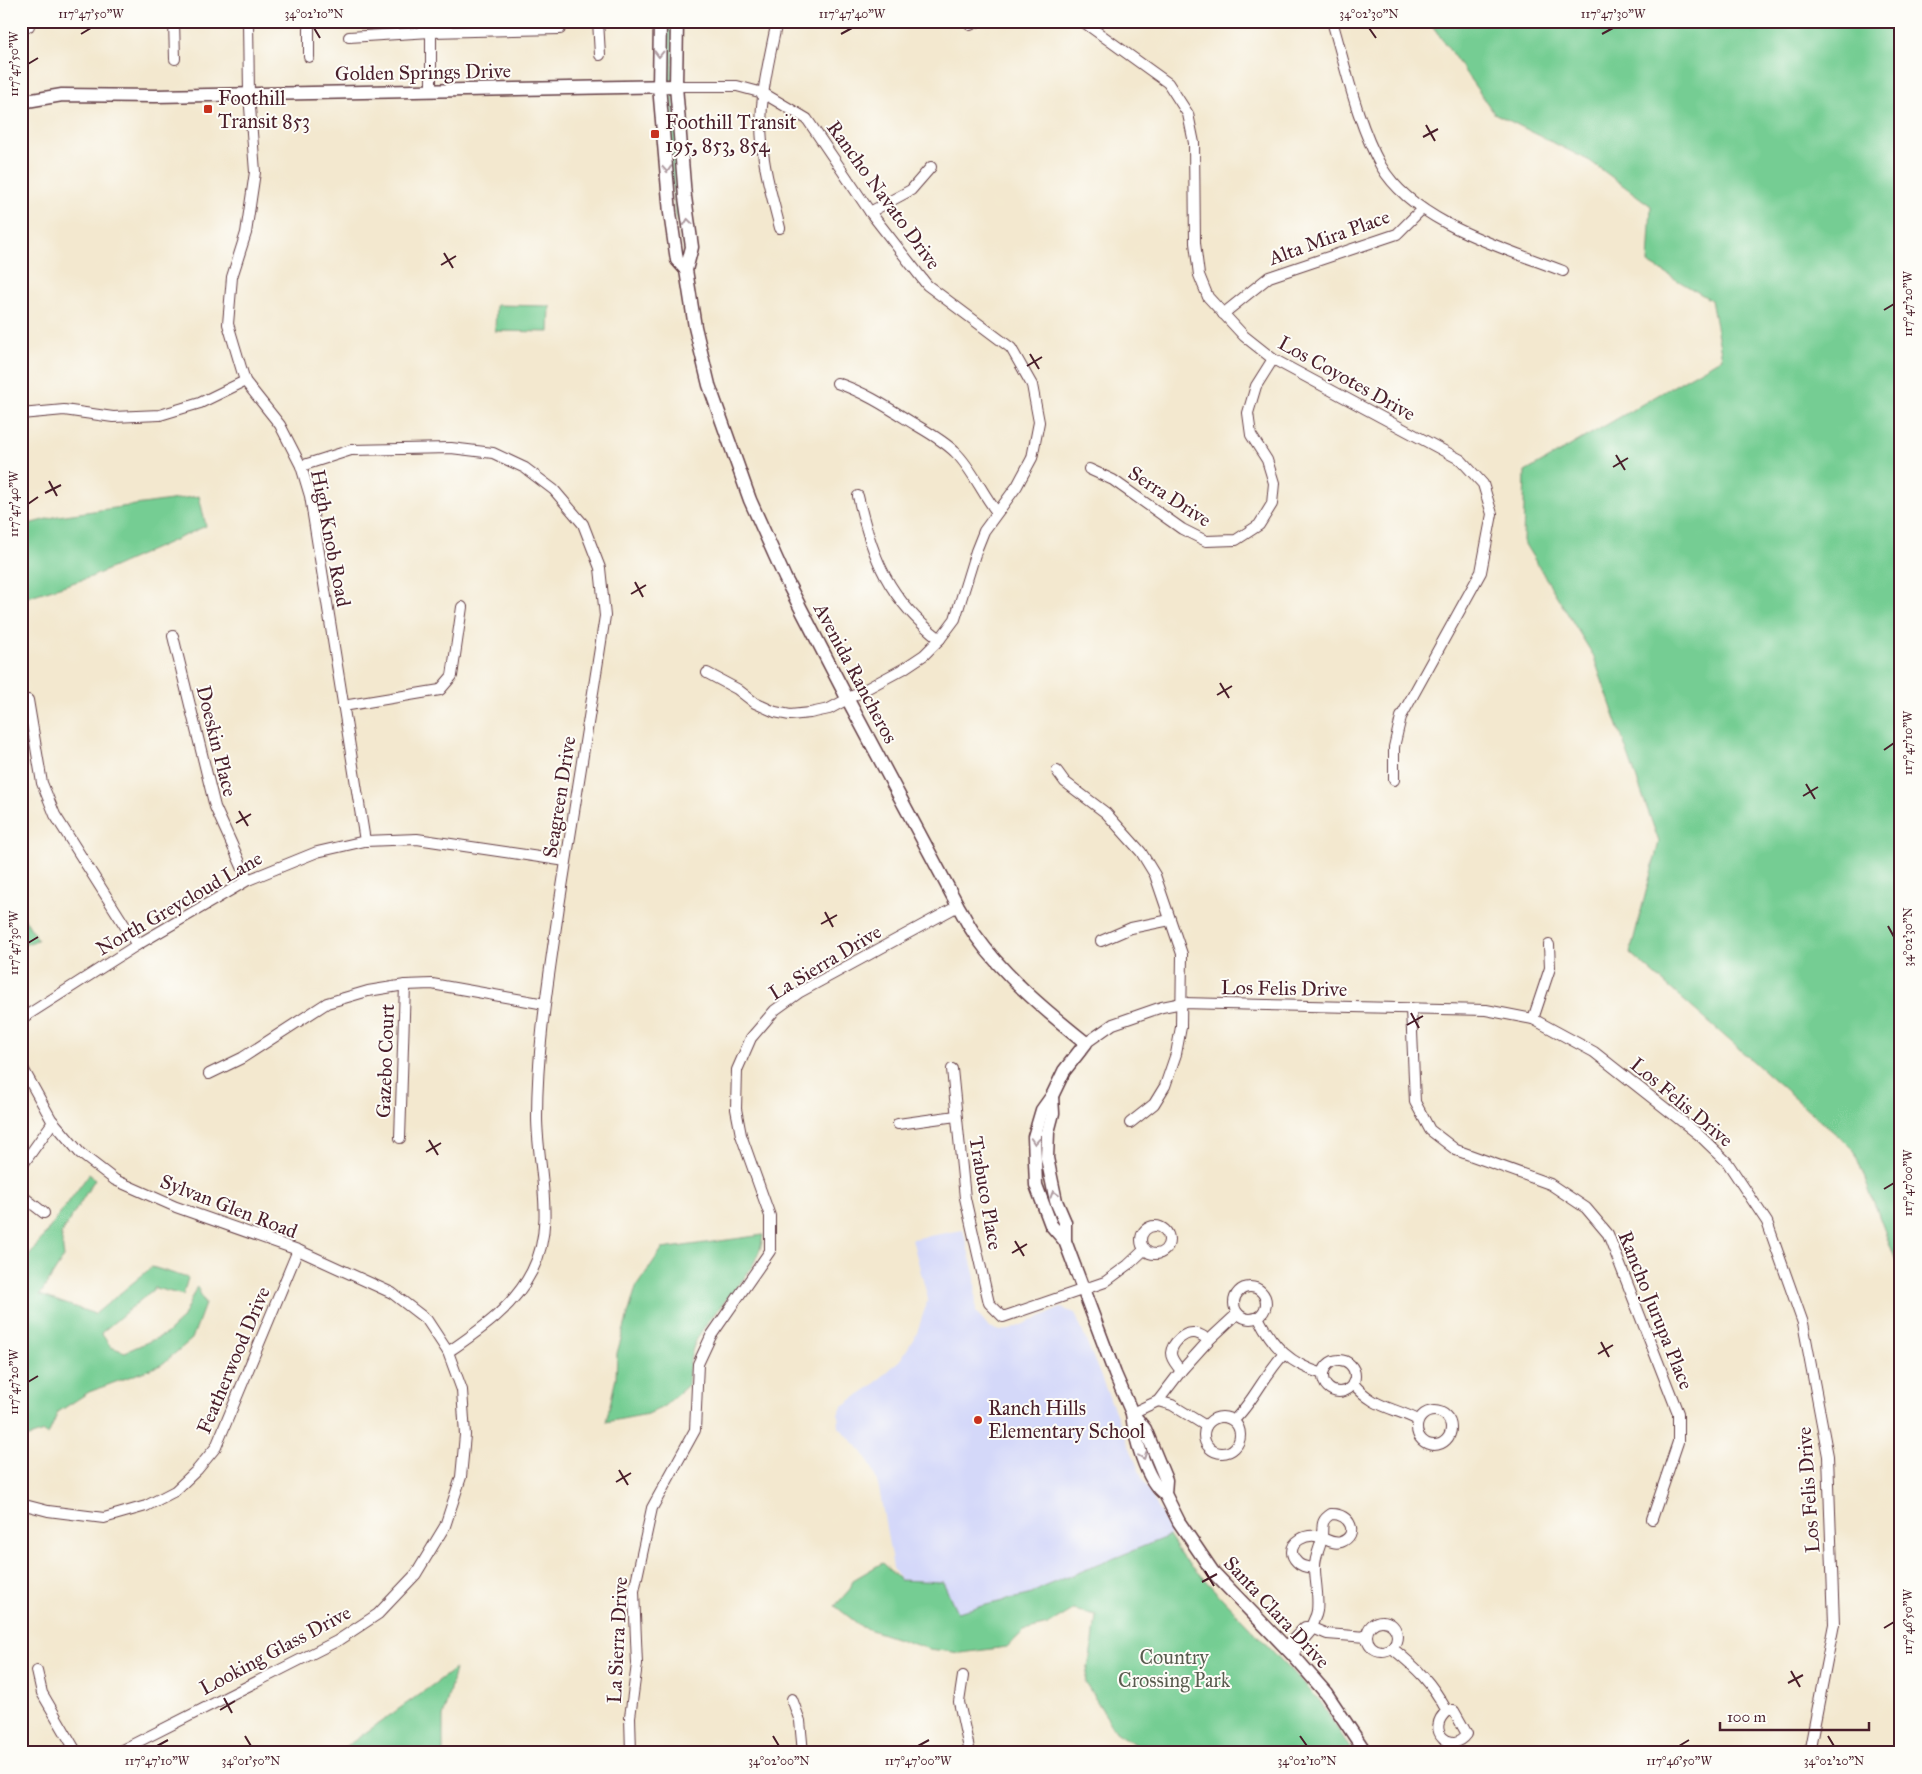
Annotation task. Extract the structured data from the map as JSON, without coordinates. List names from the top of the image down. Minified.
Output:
{"streets":{"main road":["Golden Springs Drive","Avenida Rancheros","Santa Clara Drive"],"street":["Rancho Navato Drive","Alta Mira Place","Los Coyotes Drive","Serra Drive","High Knob Road","Doeskin Place","Seagreen Drive","North Greycloud Lane","La Sierra Drive","Los Felis Drive","Gazebo Court","Trabuco Place","Sylvan Glen Road","Rancho Jurupa Place","Featherwood Drive","Looking Glass Drive"]},"crossings":[["Golden Springs Drive","Rancho Navato Drive"],["Golden Springs Drive","High Knob Road"],["Golden Springs Drive","Avenida Rancheros"],["Rancho Navato Drive","Avenida Rancheros"],["Alta Mira Place","Los Coyotes Drive"],["Los Coyotes Drive","Serra Drive"],["High Knob Road","Seagreen Drive"],["High Knob Road","North Greycloud Lane"],["Avenida Rancheros","La Sierra Drive"],["Avenida Rancheros","Los Felis Drive"],["Avenida Rancheros","Santa Clara Drive"],["Doeskin Place","North Greycloud Lane"],["Seagreen Drive","North Greycloud Lane"],["Seagreen Drive","Sylvan Glen Road"],["Seagreen Drive","Looking Glass Drive"],["Los Felis Drive","Rancho Jurupa Place"],["Los Felis Drive","Santa Clara Drive"],["Trabuco Place","Santa Clara Drive"],["Sylvan Glen Road","Featherwood Drive"],["Sylvan Glen Road","Looking Glass Drive"]],"parks":["Country Crossing Park"],"places":{"transit":["Foothill Transit 853","Foothill Transit 195, 853, 854"],"other":["Ranch Hills Elementary School"]},"scale_bar":"100 m","coordinates":["117°47'50\"W","34°02'10\"N","117°47'40\"W","34°02'30\"N","117°47'30\"W","117°47'20\"W","117°47'10\"W","117°47'00\"W","117°46'50\"W","34°01'50\"N","34°02'00\"N","34°02'20\"N"]}
